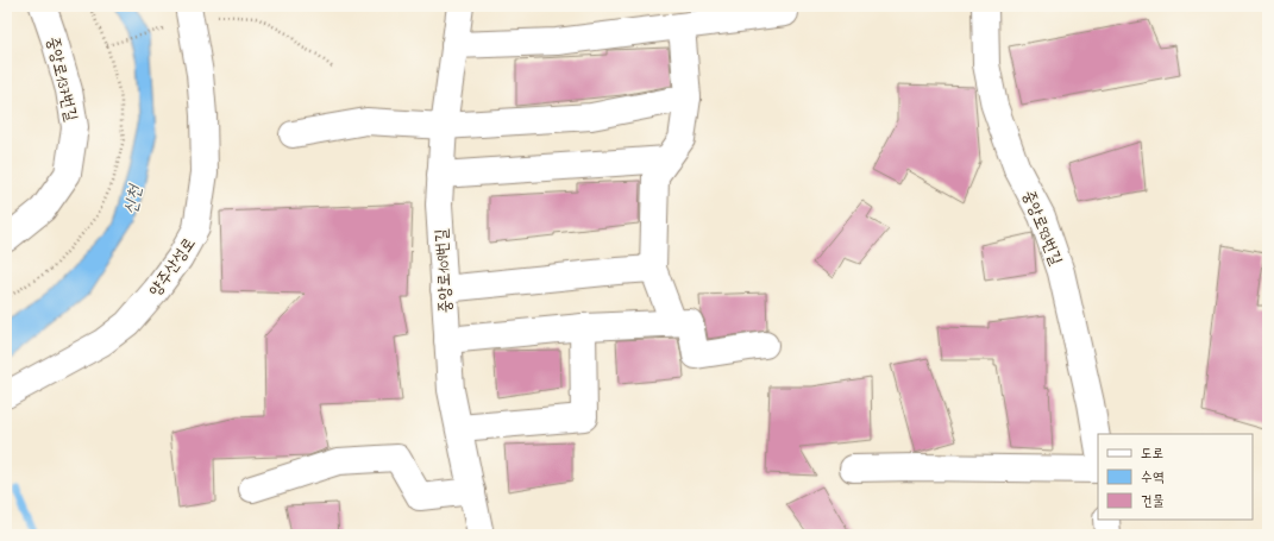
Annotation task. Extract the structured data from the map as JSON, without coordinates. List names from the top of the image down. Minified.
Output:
{"streets":{"street":["중앙로137번길","중앙로93번길","양주산성로","중앙로109번길"]},"water":["신천"],"legend":["도로","수역","건물"]}
